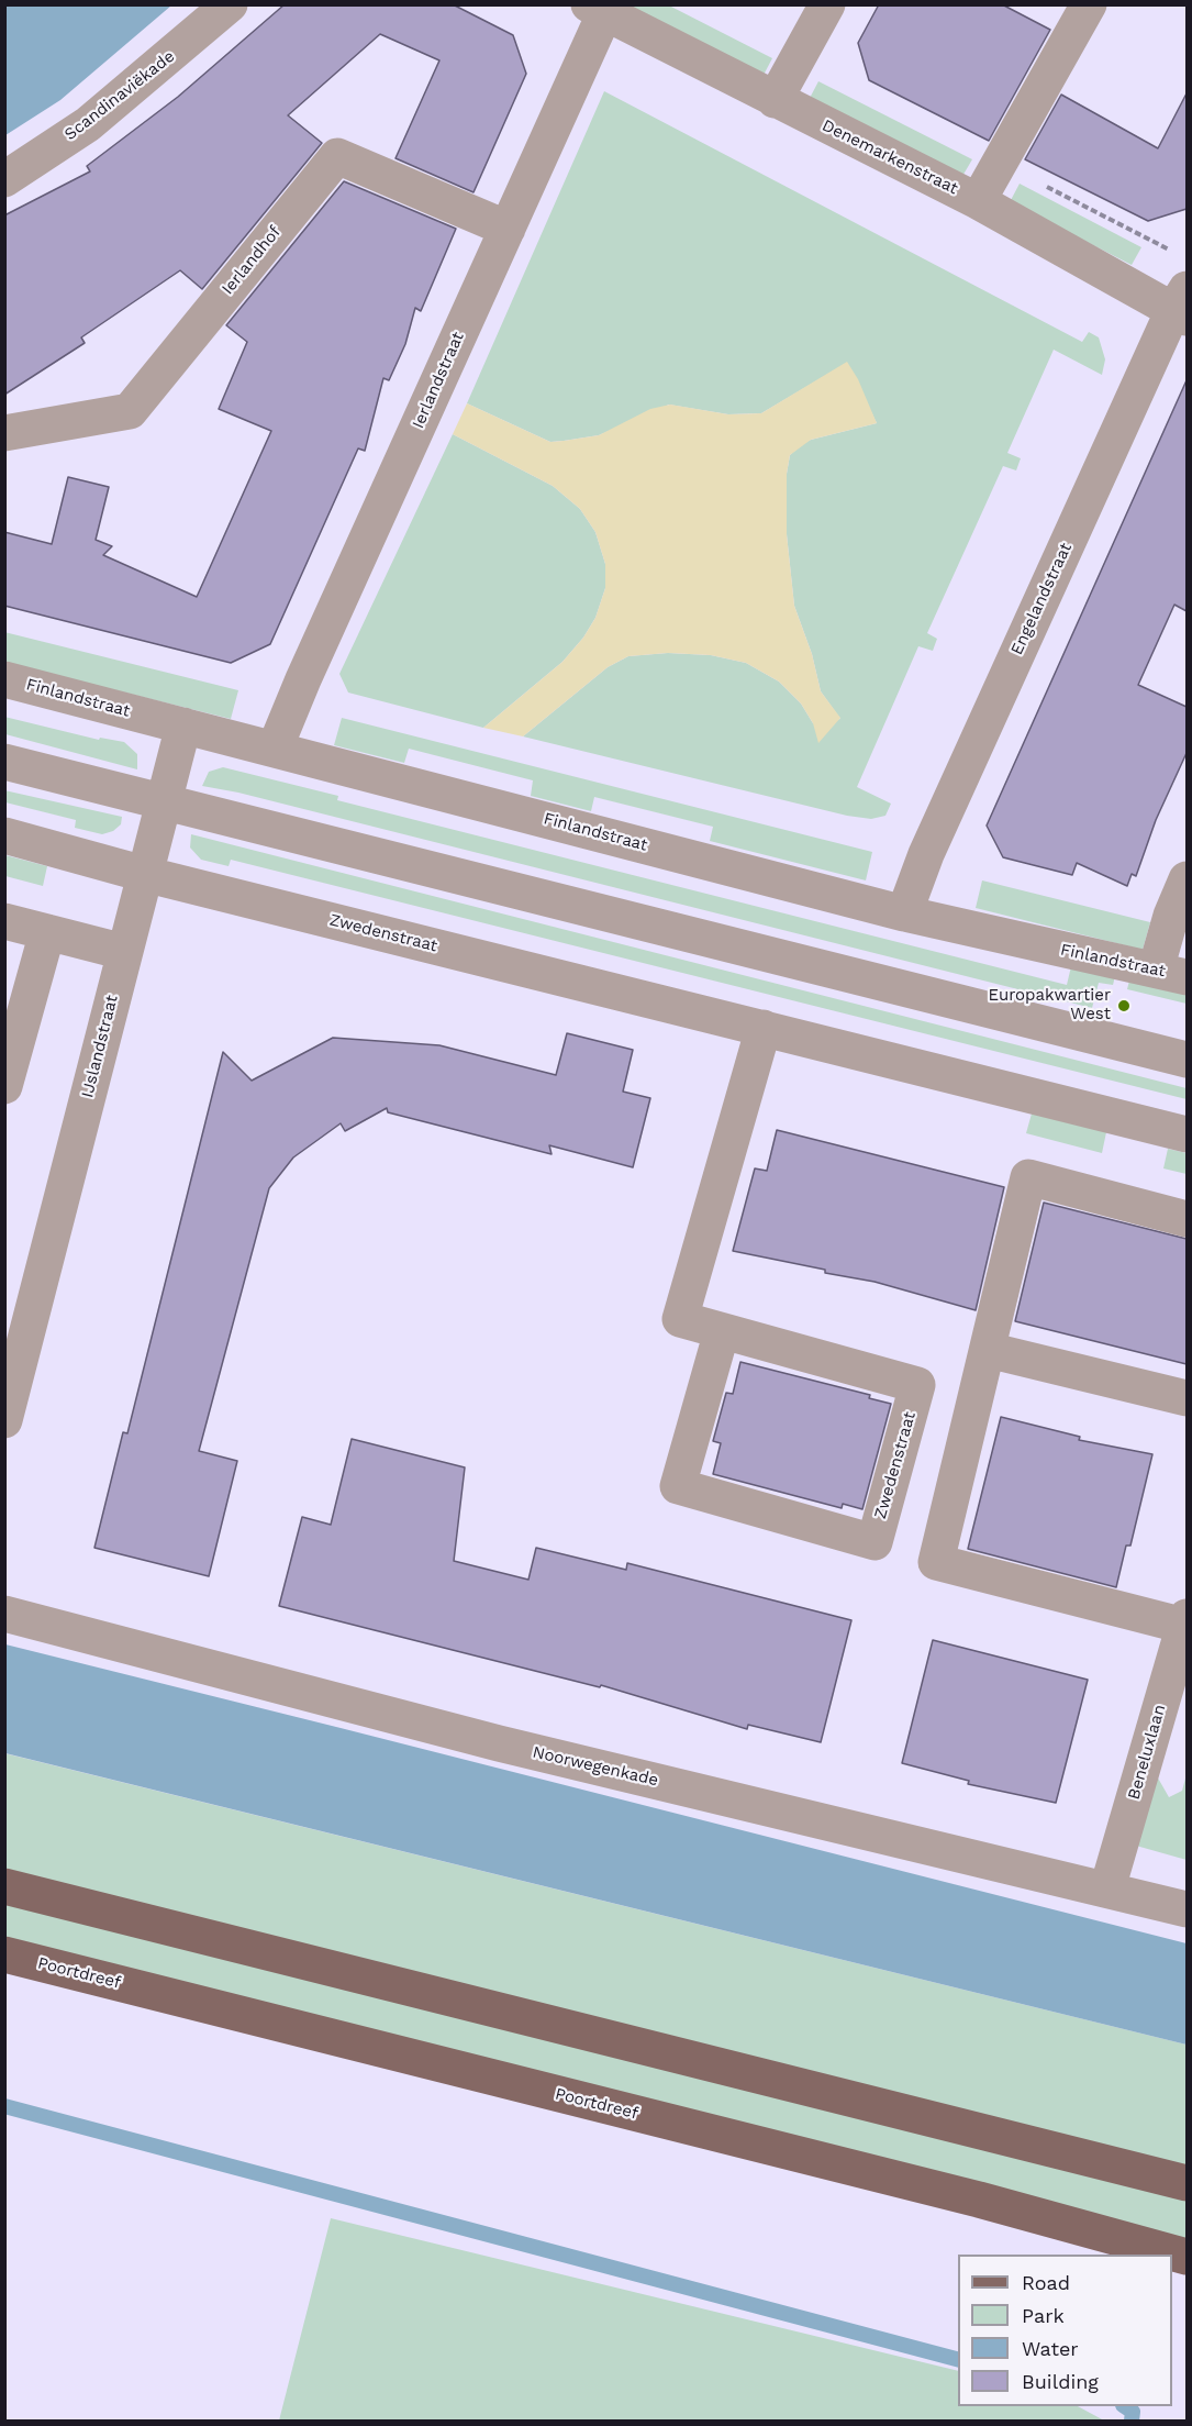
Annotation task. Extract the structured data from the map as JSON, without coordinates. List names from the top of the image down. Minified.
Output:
{"streets":{"main road":["Poortdreef"],"street":["Scandinaviëkade","Denemarkenstraat","Ierlandhof","Ierlandstraat","Engelandstraat","Finlandstraat","Zwedenstraat","IJslandstraat","Beneluxlaan","Noorwegenkade"]},"crossings":[["Denemarkenstraat","Ierlandstraat"],["Denemarkenstraat","Engelandstraat"],["Ierlandhof","Ierlandstraat"],["Ierlandstraat","Finlandstraat"],["Engelandstraat","Finlandstraat"],["Finlandstraat","IJslandstraat"],["Zwedenstraat","IJslandstraat"],["Beneluxlaan","Noorwegenkade"]],"places":["Europakwartier West"],"legend":["Road","Park","Water","Building"]}
